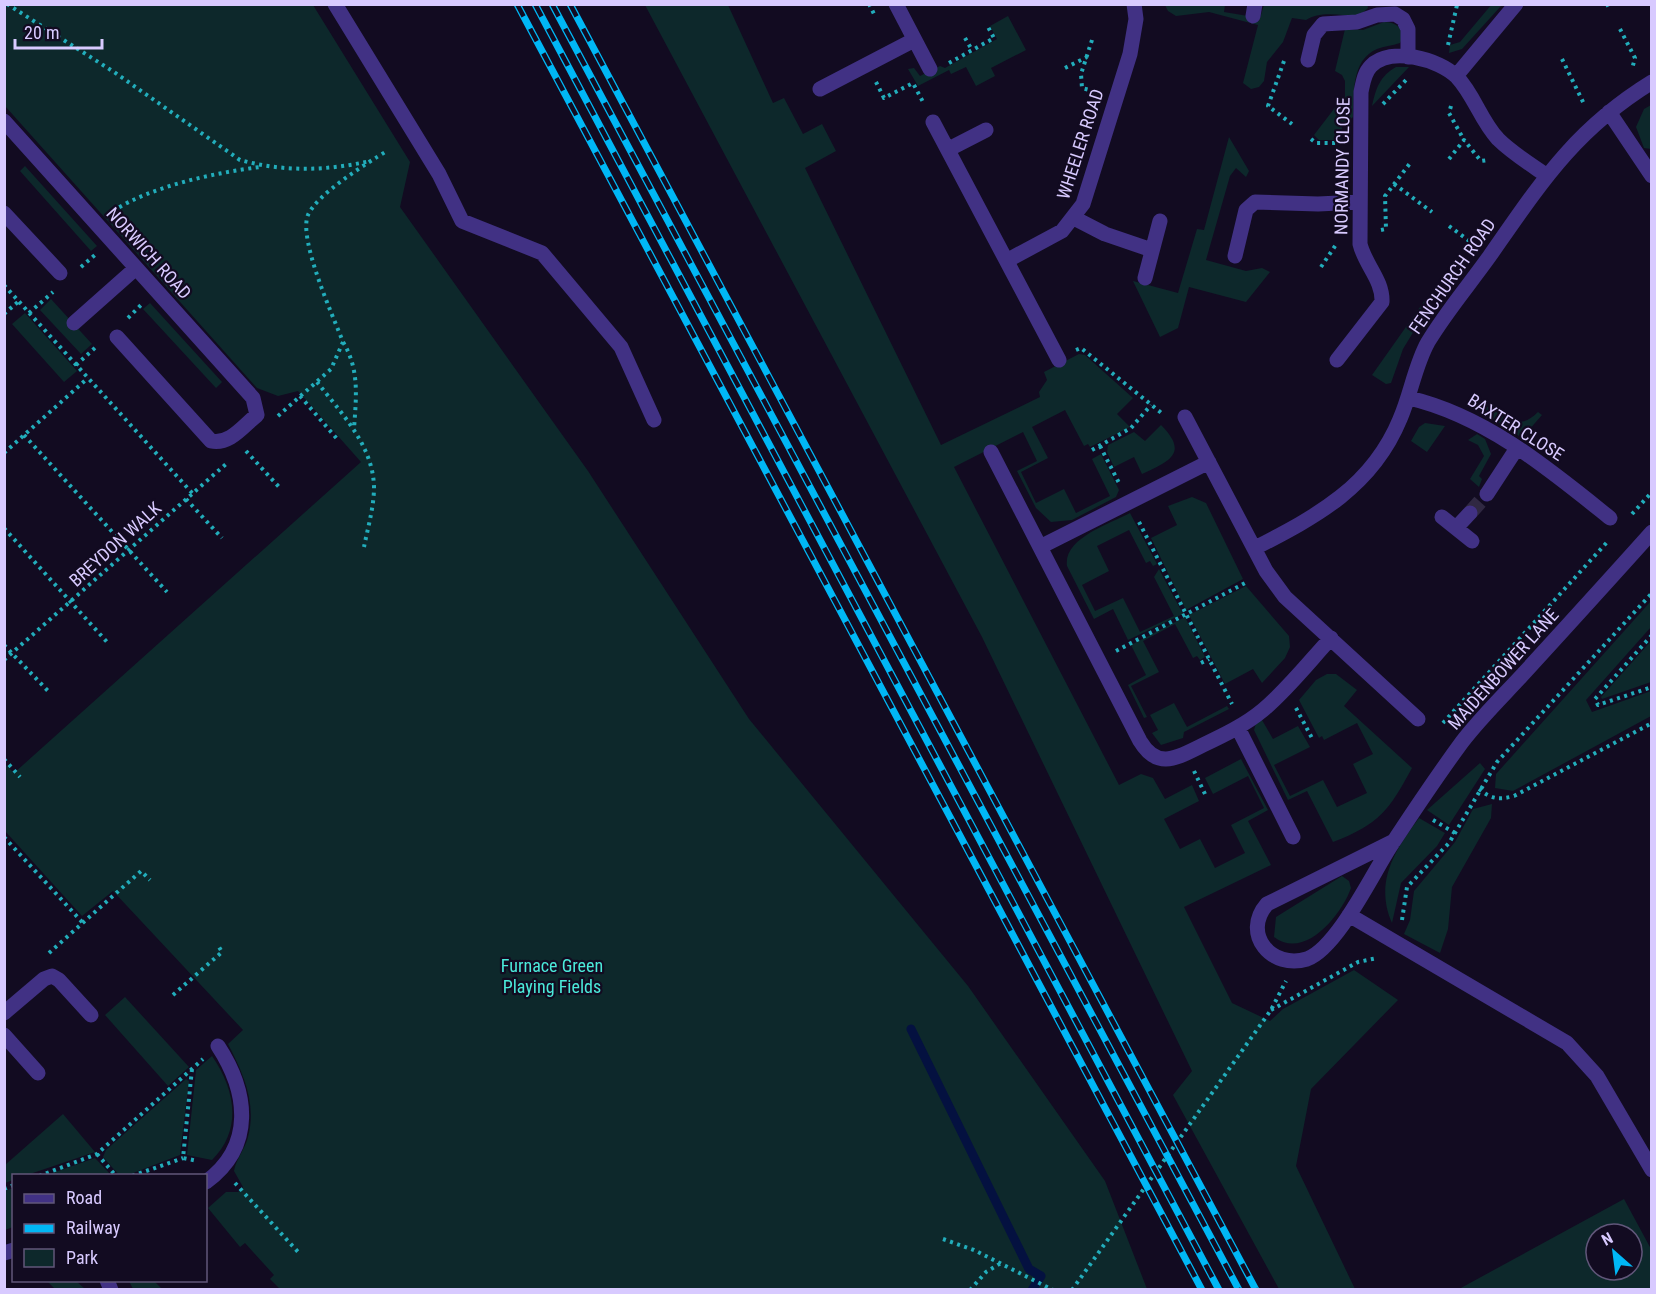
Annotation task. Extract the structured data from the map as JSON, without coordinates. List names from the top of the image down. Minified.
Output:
{"streets":{"street":["WHEELER ROAD","NORMANDY CLOSE","NORWICH ROAD","FENCHURCH ROAD","BAXTER CLOSE","MAIDENBOWER LANE"],"path":["BREYDON WALK"]},"crossings":[["NORMANDY CLOSE","FENCHURCH ROAD"],["FENCHURCH ROAD","BAXTER CLOSE"]],"parks":["Furnace Green Playing Fields"],"legend":["Road","Railway","Park"],"scale_bar":"20 m","north":"top left"}
